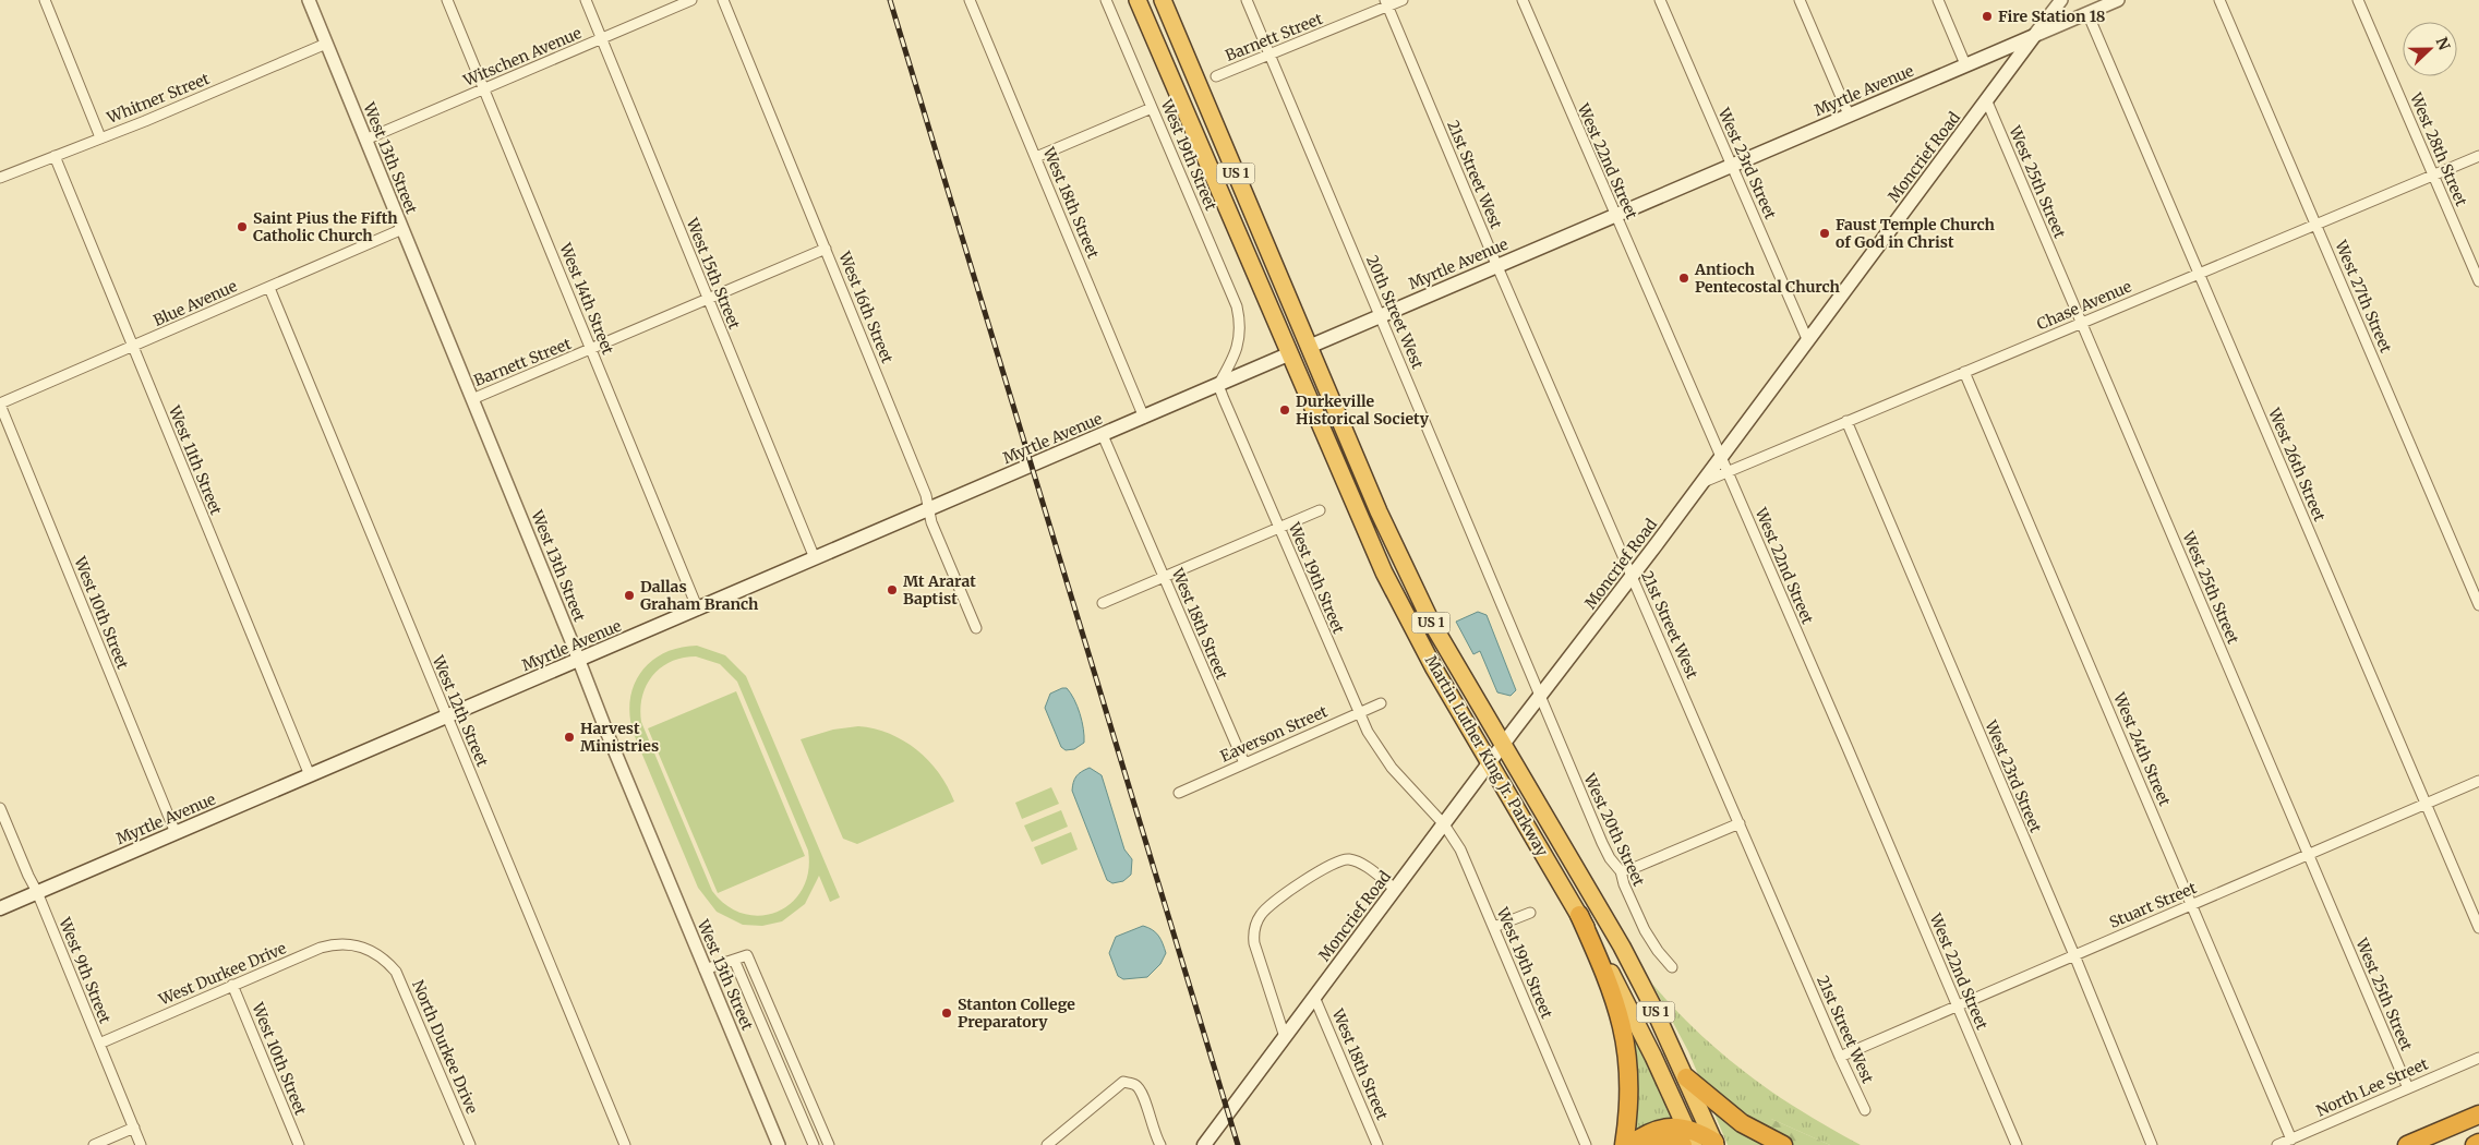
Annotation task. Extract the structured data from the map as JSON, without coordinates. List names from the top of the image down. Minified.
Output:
{"streets":{"highway":["US 1","Martin Luther King Jr. Parkway"],"main road":["Myrtle Avenue","Moncrief Road"],"street":["Barnett Street","Witschen Avenue","Whitner Street","West 28th Street","West 19th Street","West 13th Street","West 22nd Street","West 23rd Street","21st Street West","West 25th Street","West 18th Street","West 15th Street","West 27th Street","West 14th Street","Blue Avenue","Chase Avenue","West 16th Street","20th Street West","West 11th Street","West 26th Street","West 10th Street","West 12th Street","Eaverson Street","West 24th Street","West 20th Street","Stuart Street","West 9th Street","West Durkee Drive","North Durkee Drive","North Lee Street"]},"crossings":[["Barnett Street","West 13th Street"],["Barnett Street","21st Street West"],["Barnett Street","West 15th Street"],["Barnett Street","West 14th Street"],["Barnett Street","West 16th Street"],["Barnett Street","20th Street West"],["Witschen Avenue","West 13th Street"],["Witschen Avenue","West 15th Street"],["Witschen Avenue","West 14th Street"],["Myrtle Avenue","West 19th Street"],["Myrtle Avenue","Moncrief Road"],["Myrtle Avenue","West 13th Street"],["Myrtle Avenue","West 22nd Street"],["Myrtle Avenue","West 23rd Street"],["Myrtle Avenue","21st Street West"],["Myrtle Avenue","West 18th Street"],["Myrtle Avenue","West 15th Street"],["Myrtle Avenue","West 14th Street"],["Myrtle Avenue","West 16th Street"],["Myrtle Avenue","20th Street West"],["Myrtle Avenue","West 11th Street"],["Myrtle Avenue","West 26th Street"],["Myrtle Avenue","West 10th Street"],["Myrtle Avenue","West 12th Street"],["Myrtle Avenue","Martin Luther King Jr. Parkway"],["Myrtle Avenue","West 9th Street"],["Whitner Street","West 13th Street"],["Whitner Street","West 11th Street"],["West 28th Street","Chase Avenue"],["West 19th Street","Moncrief Road"],["West 19th Street","Eaverson Street"],["Moncrief Road","West 22nd Street"],["Moncrief Road","West 23rd Street"],["Moncrief Road","21st Street West"],["Moncrief Road","West 25th Street"],["Moncrief Road","West 18th Street"],["Moncrief Road","Chase Avenue"],["Moncrief Road","20th Street West"],["Moncrief Road","Martin Luther King Jr. Parkway"],["Moncrief Road","West 20th Street"],["West 13th Street","Blue Avenue"],["West 22nd Street","Chase Avenue"],["West 22nd Street","Stuart Street"],["West 23rd Street","Chase Avenue"],["West 23rd Street","Stuart Street"],["21st Street West","Stuart Street"],["West 25th Street","Chase Avenue"],["West 25th Street","Stuart Street"],["West 25th Street","North Lee Street"],["West 18th Street","Eaverson Street"],["West 27th Street","Chase Avenue"],["Blue Avenue","West 11th Street"],["Blue Avenue","West 10th Street"],["Blue Avenue","West 12th Street"],["Chase Avenue","West 26th Street"],["Chase Avenue","West 24th Street"],["20th Street West","West 20th Street"],["West 26th Street","Stuart Street"],["West 10th Street","West Durkee Drive"],["West 24th Street","Stuart Street"],["West 24th Street","North Lee Street"],["West 9th Street","West Durkee Drive"],["West Durkee Drive","North Durkee Drive"]],"places":["Fire Station 18","Saint Pius the Fifth Catholic Church","Faust Temple Church of God in Christ","Antioch Pentecostal Church","Durkeville Historical Society","Mt Ararat Baptist","Dallas Graham Branch","Harvest Ministries","Stanton College Preparatory"],"north":"right"}
